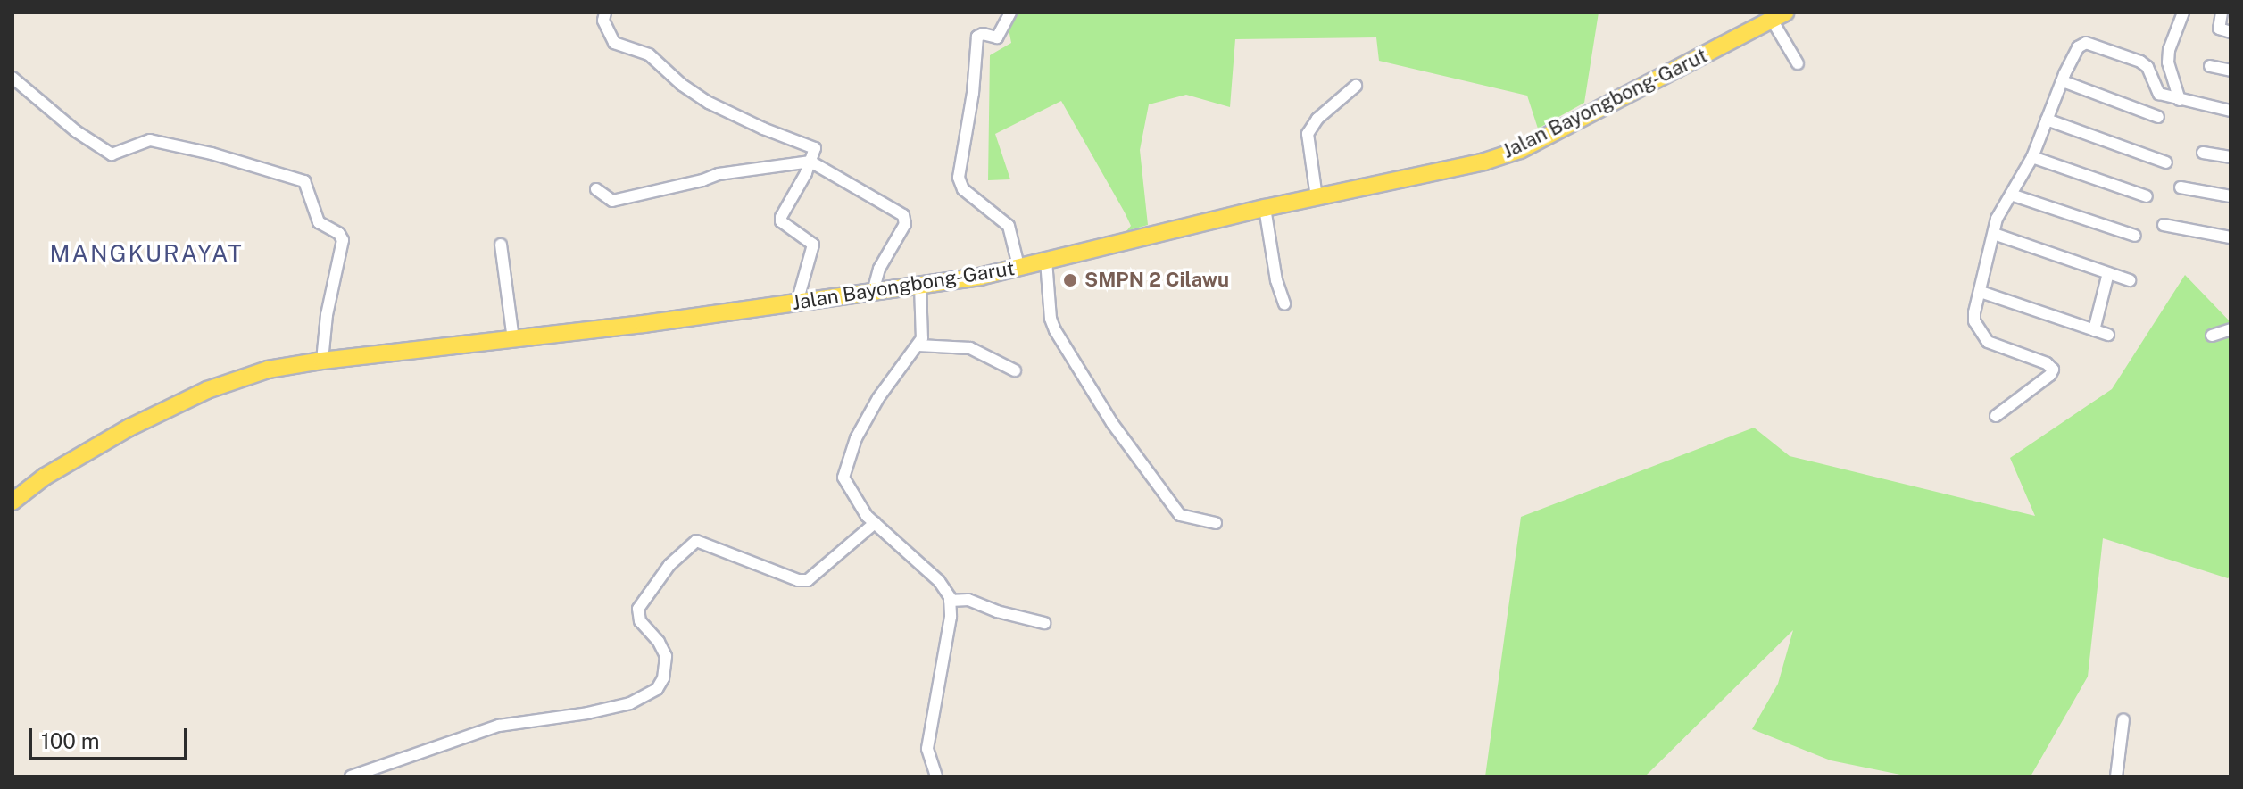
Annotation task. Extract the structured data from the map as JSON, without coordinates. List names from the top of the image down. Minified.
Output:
{"streets":{"main road":["Jalan Bayongbong-Garut"]},"districts":["MANGKURAYAT"],"places":["SMPN 2 Cilawu"],"scale_bar":"100 m"}
